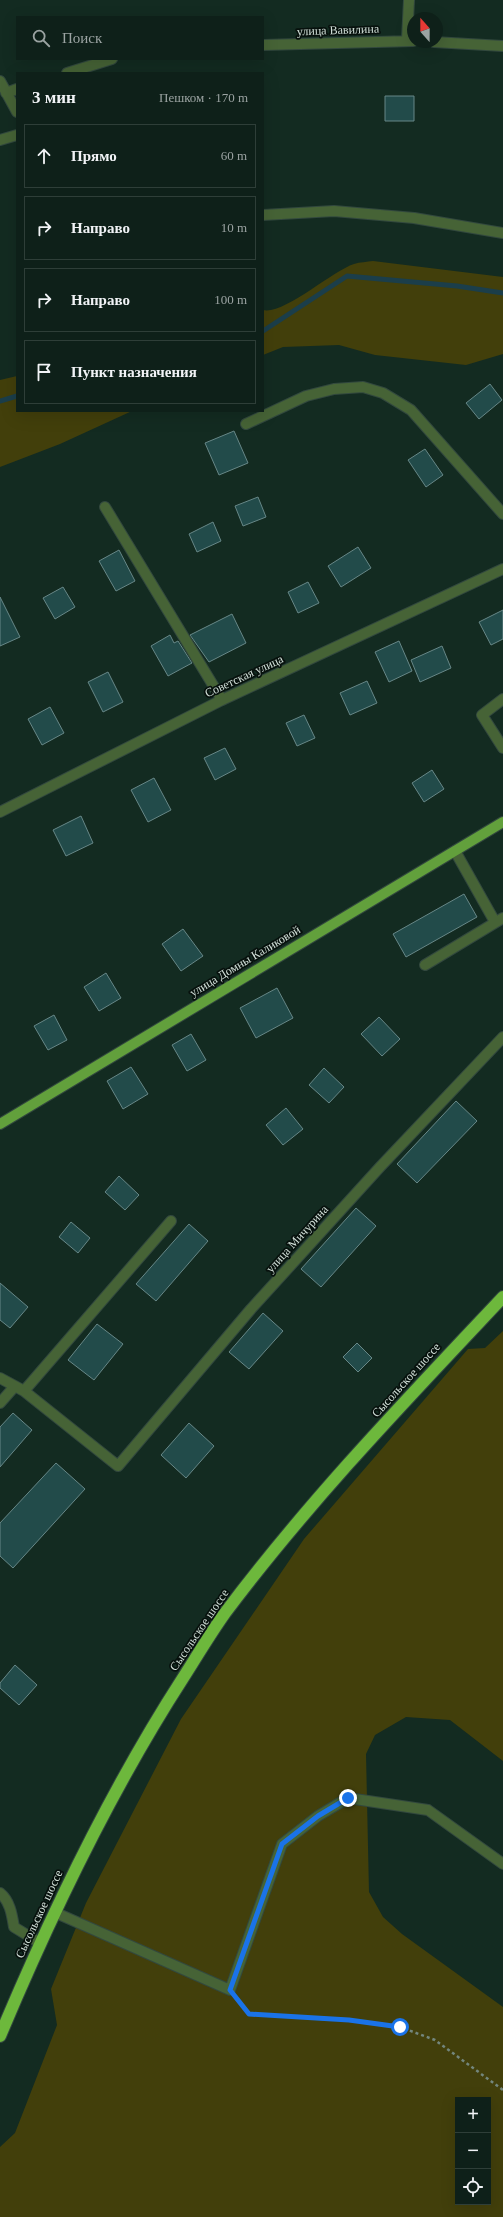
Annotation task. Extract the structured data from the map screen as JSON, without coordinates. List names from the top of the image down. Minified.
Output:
{"streets":{"highway":["Сысольское шоссе"],"main road":["улица Домны Каликовой"],"street":["улица Вавилина","Советская улица","улица Мичурина"]},"north":"top","page":{"search":"Поиск","heading":["3 мин","Пешком · 170 m"],"list":[["Прямо","60 m"],["Направо","10 m"],["Направо","100 m"],"Пункт назначения"],"map_buttons":["+","−"]}}
